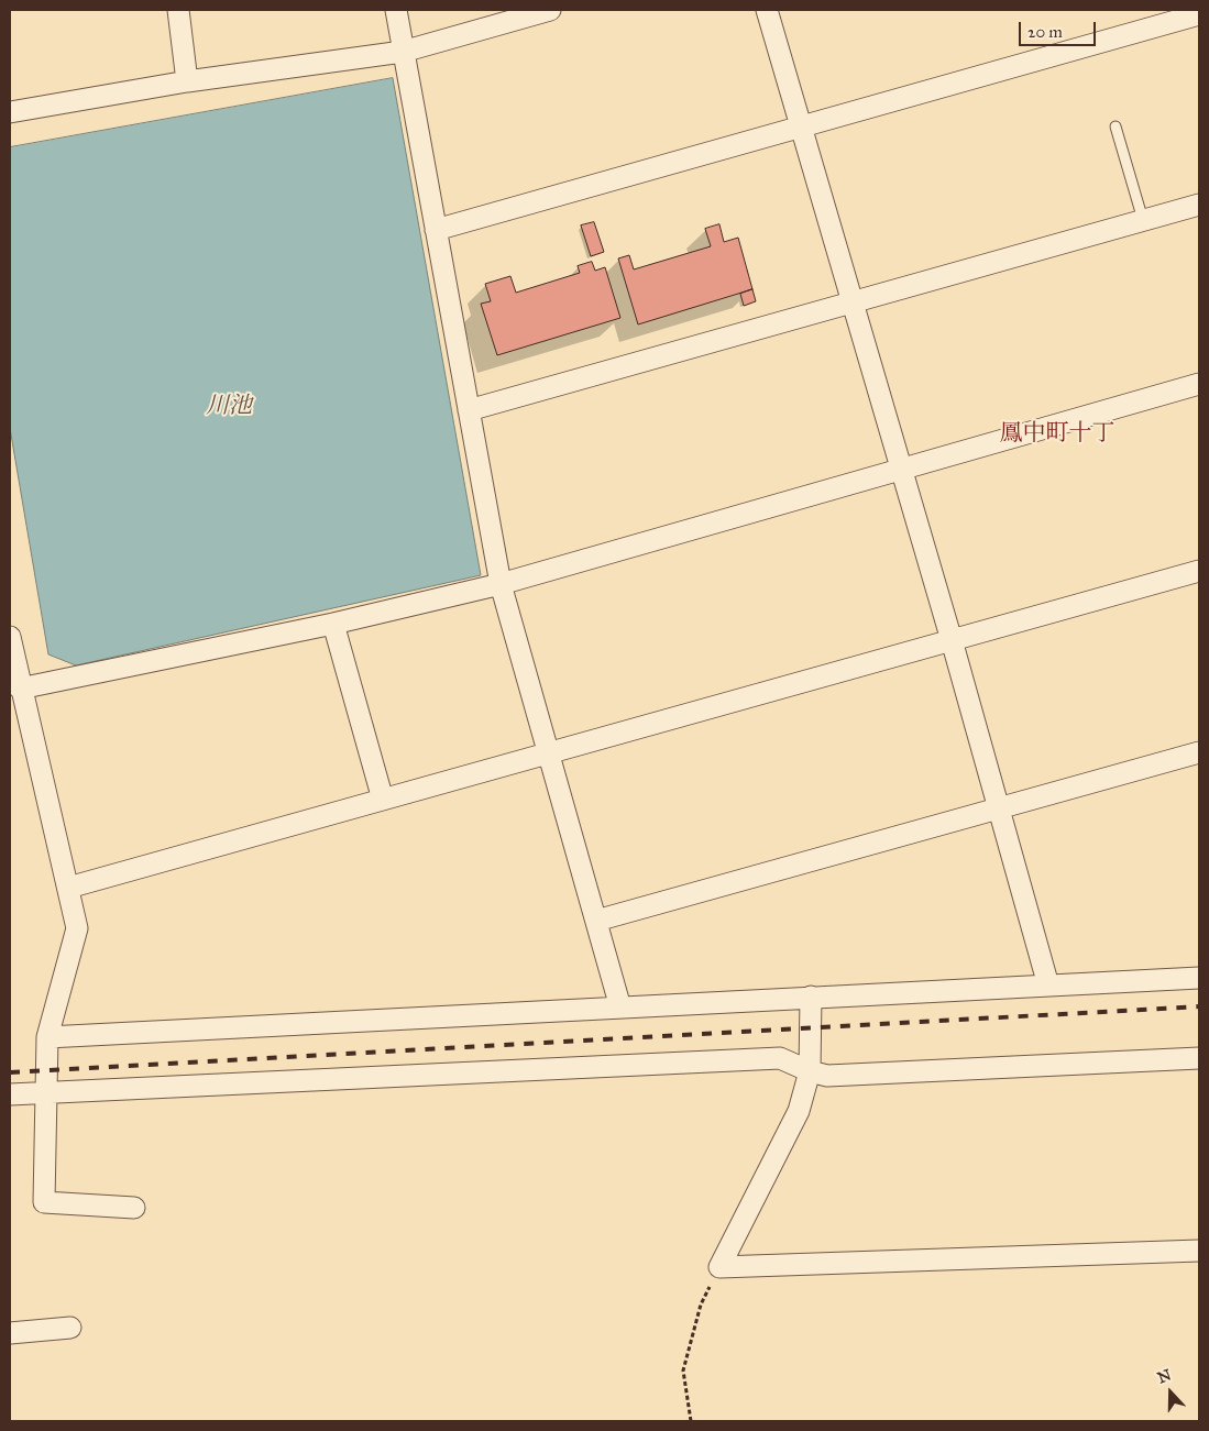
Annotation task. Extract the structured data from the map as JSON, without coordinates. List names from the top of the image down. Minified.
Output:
{"districts":["鳳中町十丁"],"water":["川池"],"scale_bar":"20 m","north":"top"}
